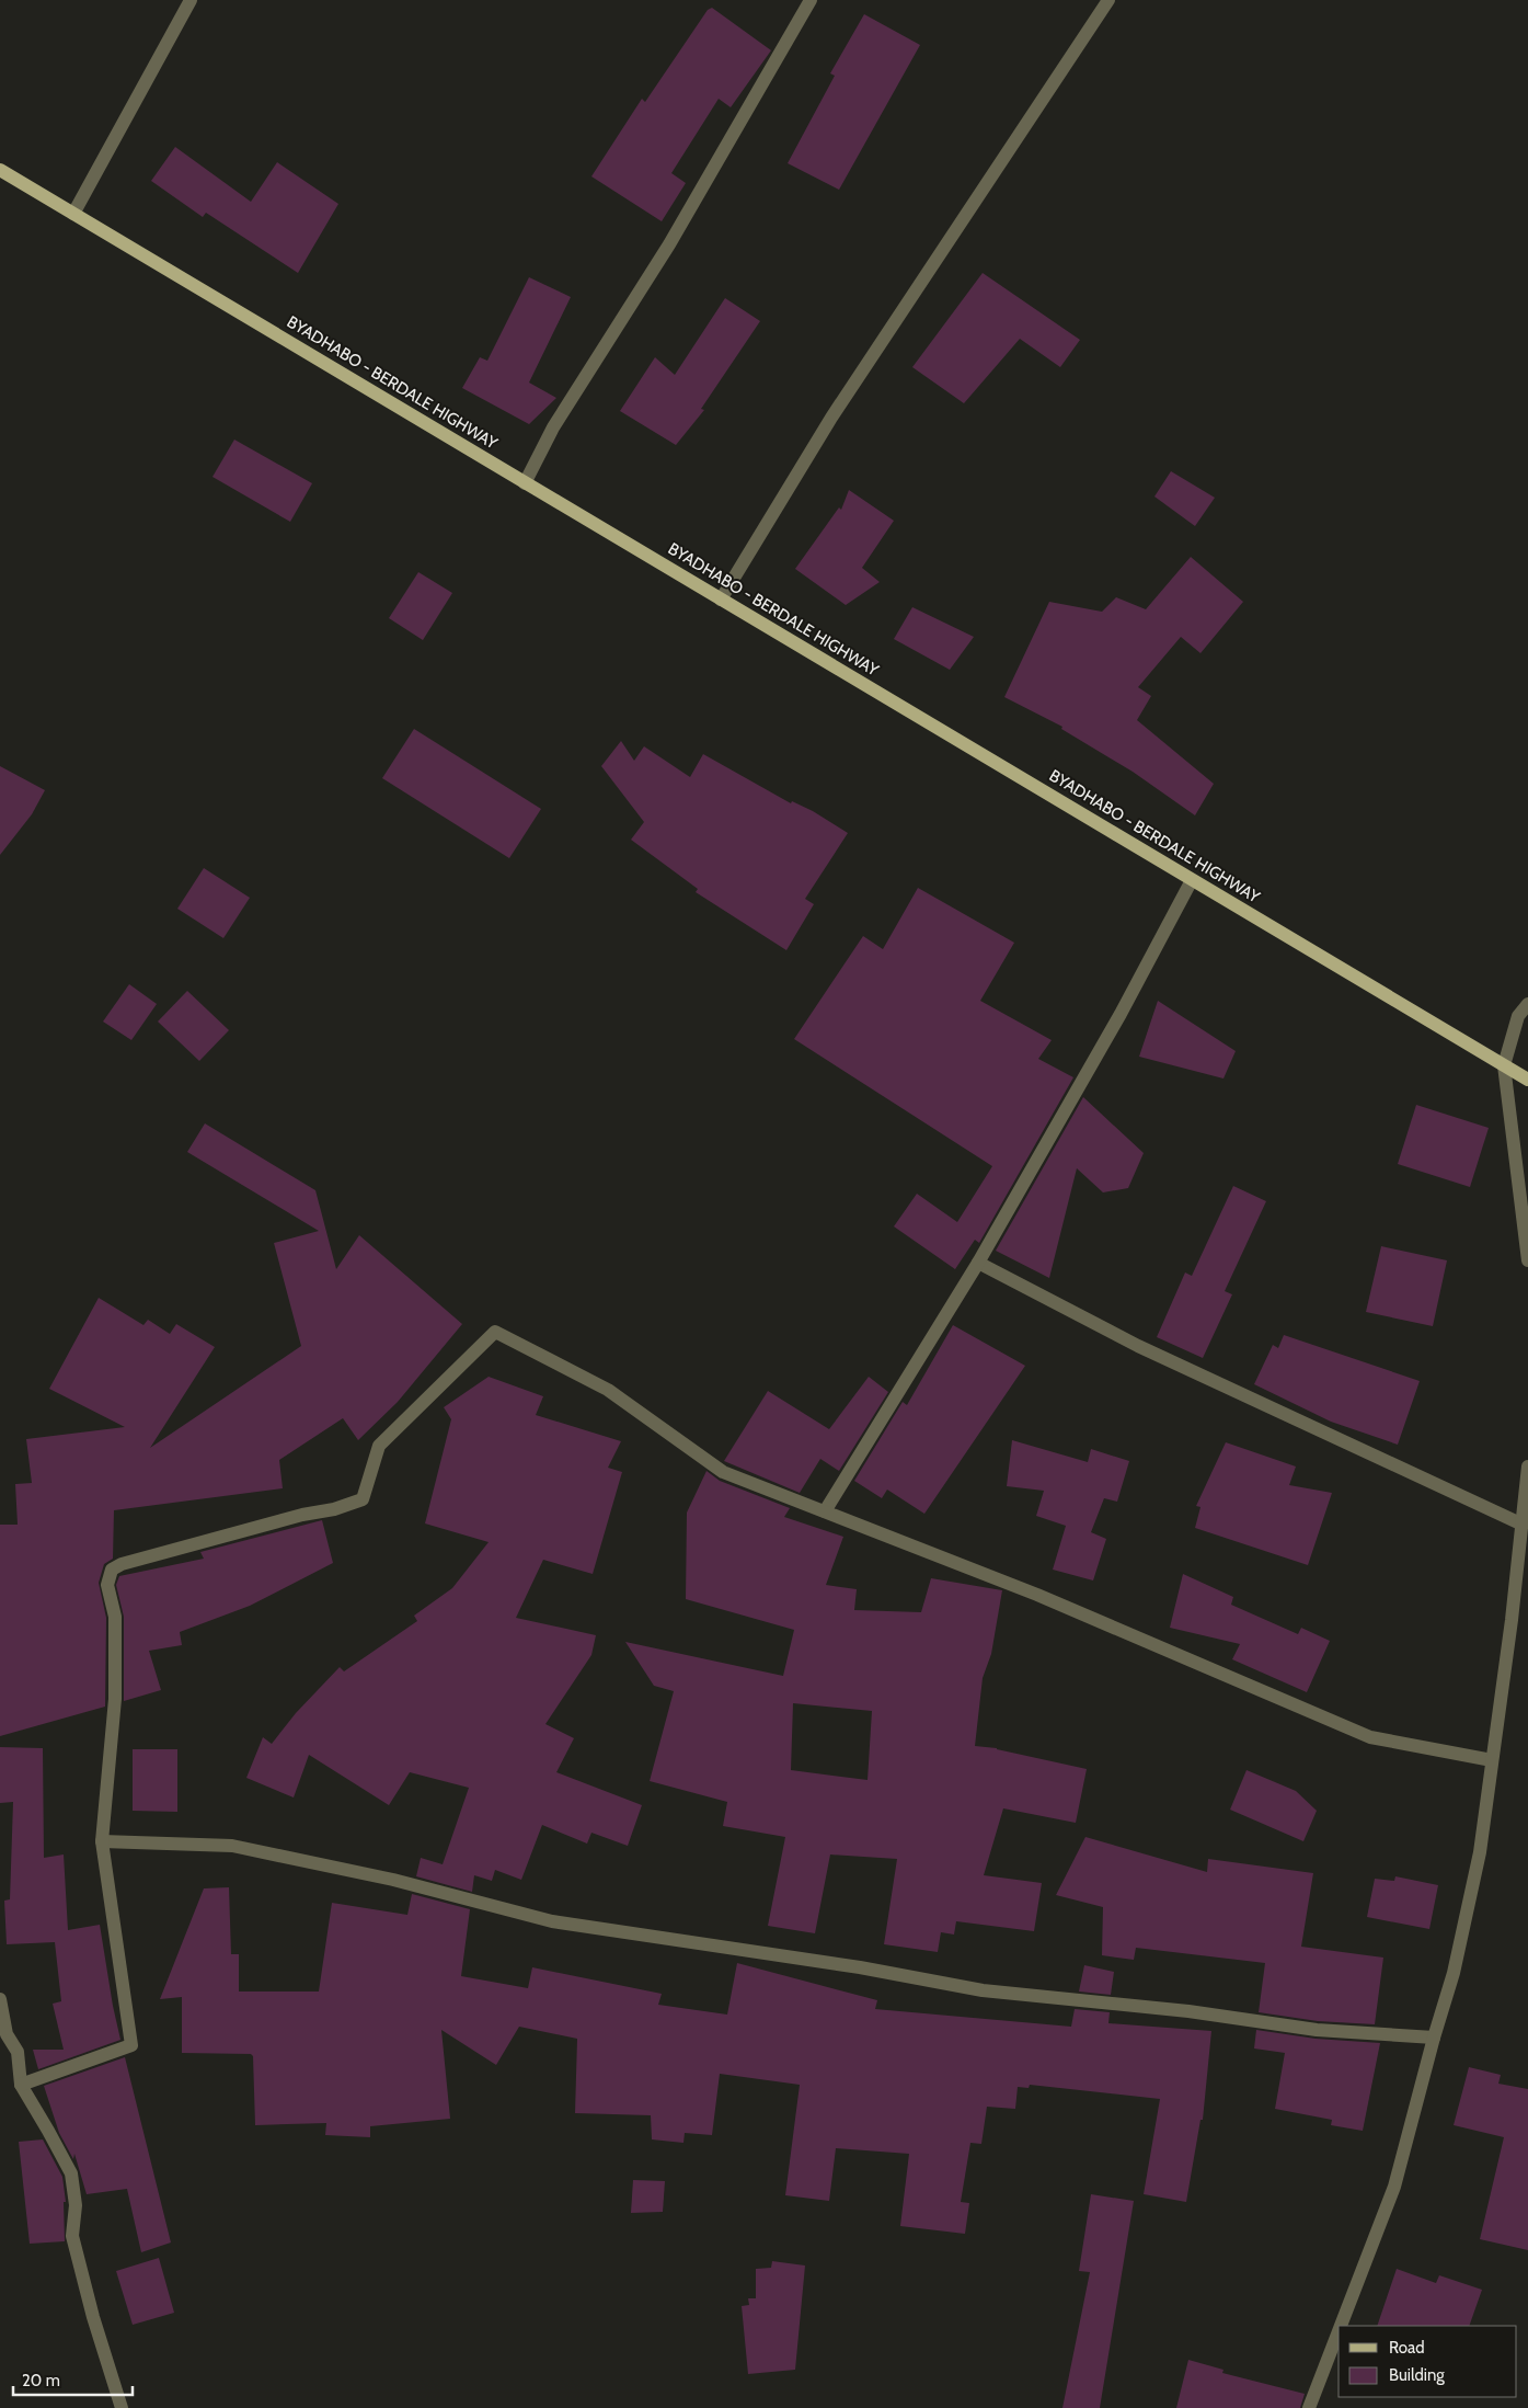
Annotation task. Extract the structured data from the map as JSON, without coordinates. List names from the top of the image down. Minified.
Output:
{"streets":{"main road":["BYADHABO - BERDALE HIGHWAY"]},"legend":["Road","Building"],"scale_bar":"20 m"}
